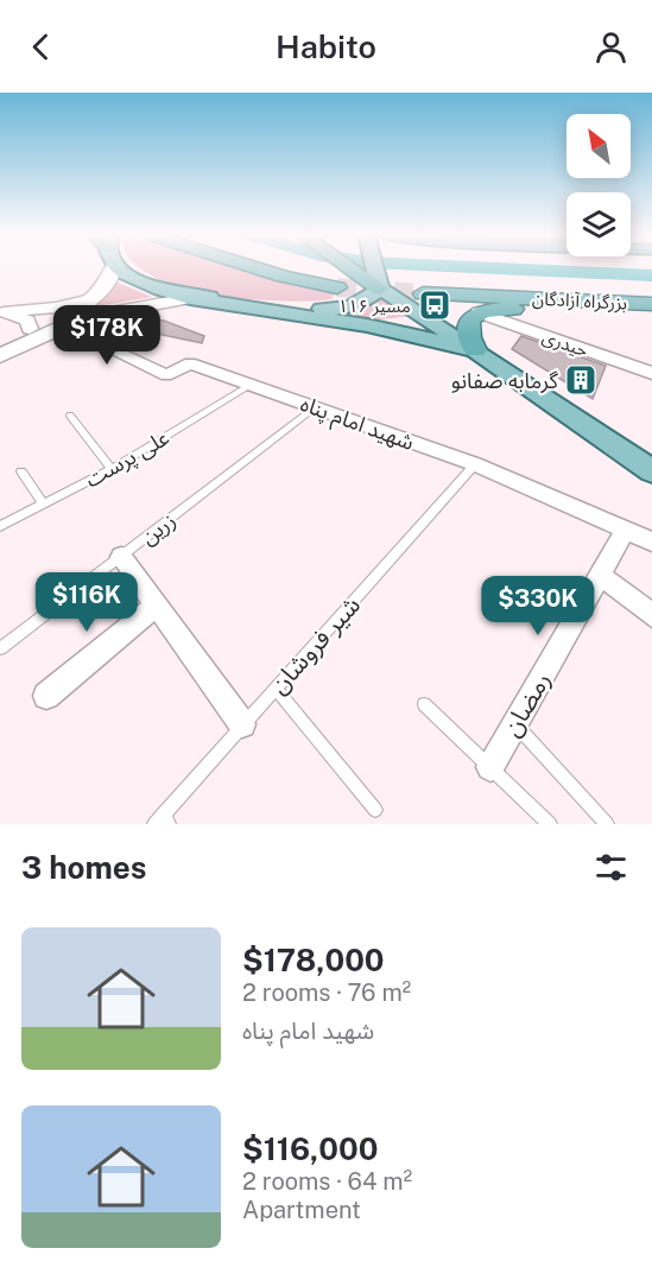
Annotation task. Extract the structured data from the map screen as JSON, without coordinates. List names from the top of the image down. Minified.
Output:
{"streets":{"highway":["بزرگراه آزادگان"],"street":["حیدری","شهید امام پناه","رمضان"],"lane":["علی پرست","زرین","شیر فروشان"]},"crossings":[["شهید امام پناه","علی پرست"],["شهید امام پناه","زرین"],["شهید امام پناه","شیر فروشان"],["شهید امام پناه","رمضان"]],"places":{"bus stop":["مسیر ۱۱۶"],"building":["گرمابه صفانو"]},"north":"top left","page":{"header":"Habito","price":["$178K","$116K","$330K"],"heading":"3 homes","list":[{"name":"$178,000","note":"2 rooms · 76 m² · شهید امام پناه"},{"name":"$116,000","note":"2 rooms · 64 m² · Apartment"}]}}
